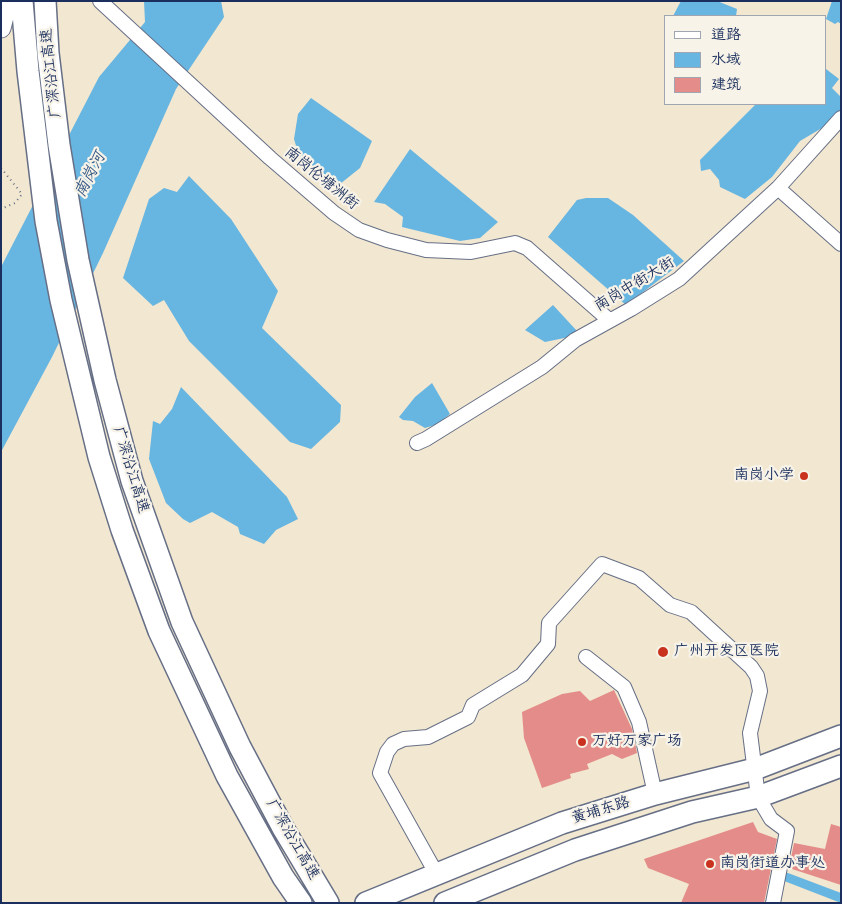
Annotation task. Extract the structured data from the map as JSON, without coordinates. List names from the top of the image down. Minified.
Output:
{"streets":{"highway":["广深沿江高速","黄埔东路"],"street":["南岗伦塘洲街","南岗中街大街"]},"crossings":[["南岗伦塘洲街","南岗中街大街"]],"water":["南岗河"],"places":["南岗小学","广州开发区医院","万好万家广场","南岗街道办事处"],"legend":["道路","水域","建筑"]}
